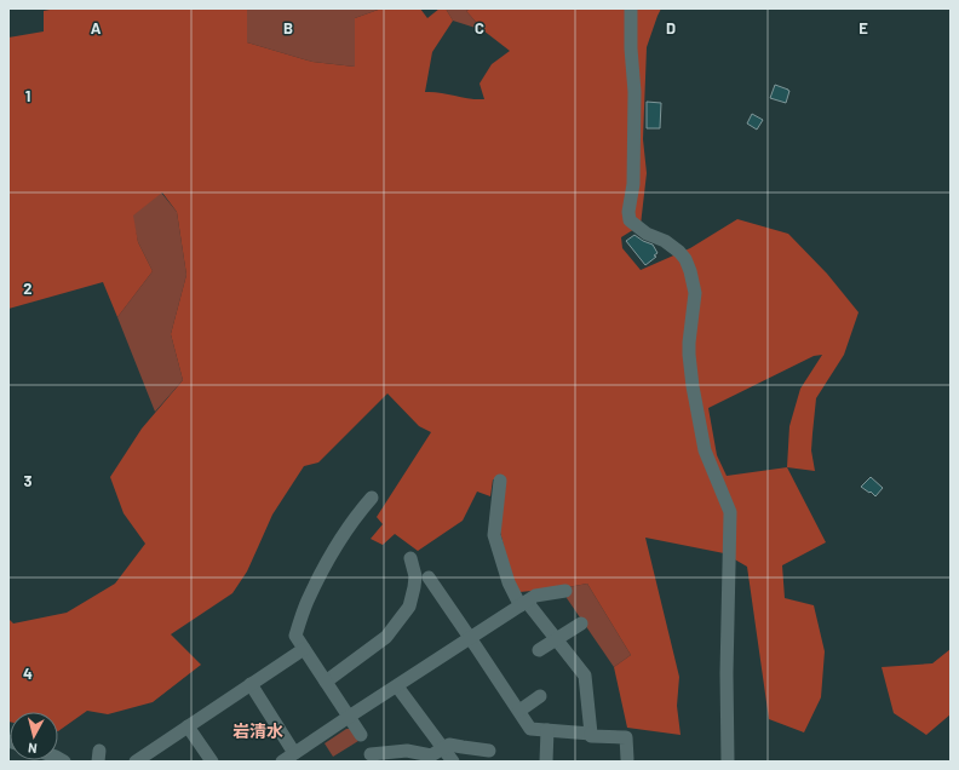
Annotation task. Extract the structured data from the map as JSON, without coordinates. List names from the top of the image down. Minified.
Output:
{"districts":["岩清水"],"north":"bottom","grid":{"columns":["A","B","C","D","E"],"rows":["1","2","3","4"]}}
